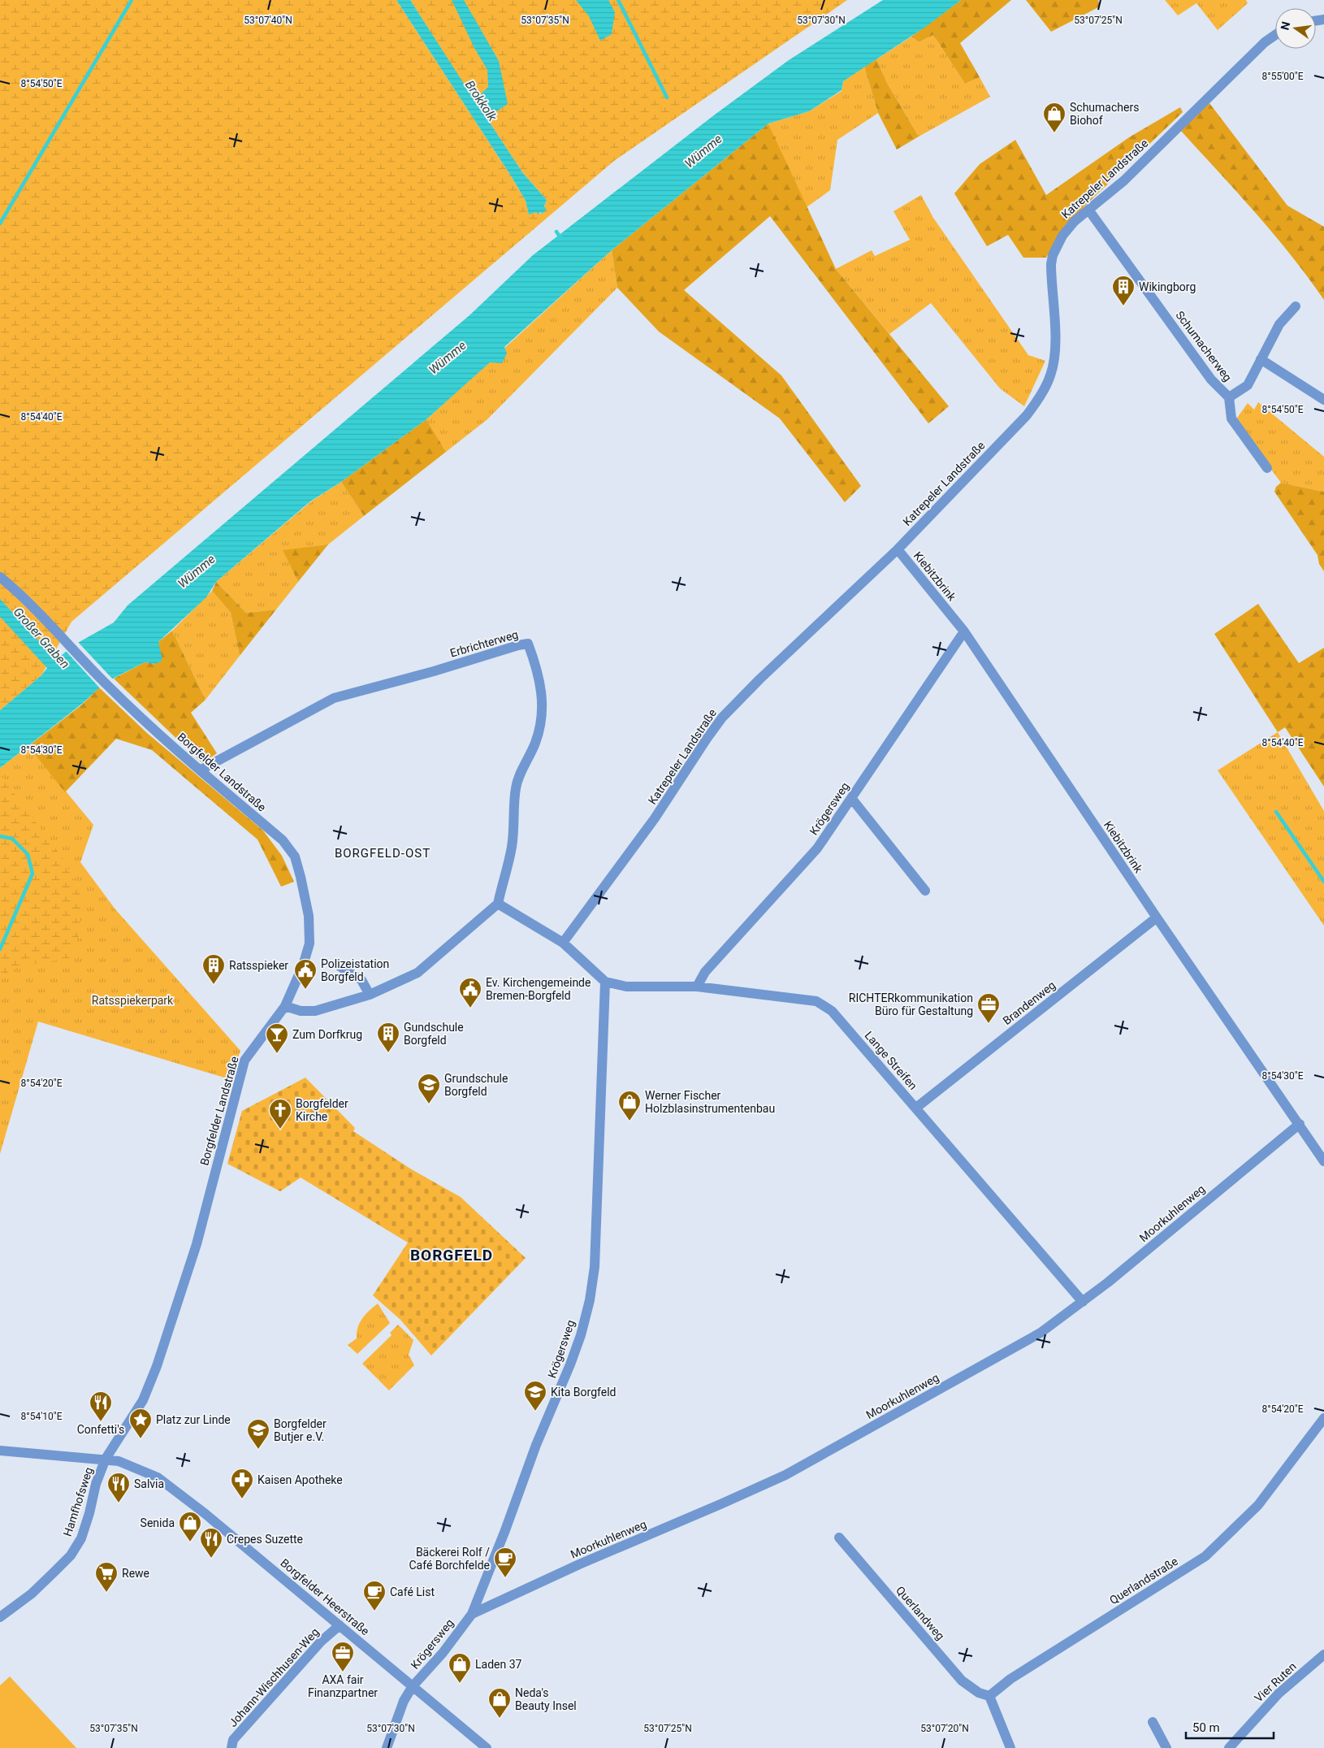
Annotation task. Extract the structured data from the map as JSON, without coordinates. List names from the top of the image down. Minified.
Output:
{"streets":{"street":["Katrepeler Landstraße","Schumacherweg","Kiebitzbrink","Erbrichterweg","Borgfelder Landstraße","Krögersweg","Brandenweg","Lange Streifen","Moorkuhlenweg","Hamfhofsweg","Querlandstraße","Borgfelder Heerstraße","Querlandweg","Johann-Wischhusen-Weg","Vier Ruten"]},"crossings":[["Katrepeler Landstraße","Schumacherweg"],["Katrepeler Landstraße","Kiebitzbrink"],["Kiebitzbrink","Krögersweg"],["Kiebitzbrink","Brandenweg"],["Kiebitzbrink","Moorkuhlenweg"],["Erbrichterweg","Borgfelder Landstraße"],["Borgfelder Landstraße","Hamfhofsweg"],["Borgfelder Landstraße","Borgfelder Heerstraße"],["Krögersweg","Lange Streifen"],["Krögersweg","Moorkuhlenweg"],["Krögersweg","Borgfelder Heerstraße"],["Brandenweg","Lange Streifen"],["Lange Streifen","Moorkuhlenweg"],["Hamfhofsweg","Borgfelder Heerstraße"],["Querlandstraße","Querlandweg"],["Borgfelder Heerstraße","Johann-Wischhusen-Weg"]],"districts":["BORGFELD-OST","BORGFELD"],"water":["Brokkolk","Wümme","Großer Graben"],"parks":["Ratsspiekerpark"],"places":{"shop":["Schumachers Biohof","Werner Fischer Holzblasinstrumentenbau","Senida","Laden 37","Neda's Beauty Insel"],"building":["Wikingborg","Ratsspieker","Gundschule Borgfeld"],"public building":["Polizeistation Borgfeld","Ev. Kirchengemeinde Bremen-Borgfeld"],"office":["RICHTERkommunikation Büro für Gestaltung","AXA fair Finanzpartner"],"bar":["Zum Dorfkrug"],"school or university":["Grundschule Borgfeld","Kita Borgfeld","Borgfelder Butjer e.V."],"church":["Borgfelder Kirche"],"restaurant":["Confetti's","Salvia","Crepes Suzette"],"place":["Platz zur Linde"],"pharmacy":["Kaisen Apotheke"],"cafe":["Bäckerei Rolf / Café Borchfelde","Café List"],"supermarket":["Rewe"]},"scale_bar":"50 m","north":"left","coordinates":["53°07'40\"N","53°07'35\"N","53°07'30\"N","53°07'25\"N","8°55'00\"E","8°54'50\"E","8°54'40\"E","8°54'30\"E","8°54'20\"E","8°54'10\"E","53°07'20\"N"]}
